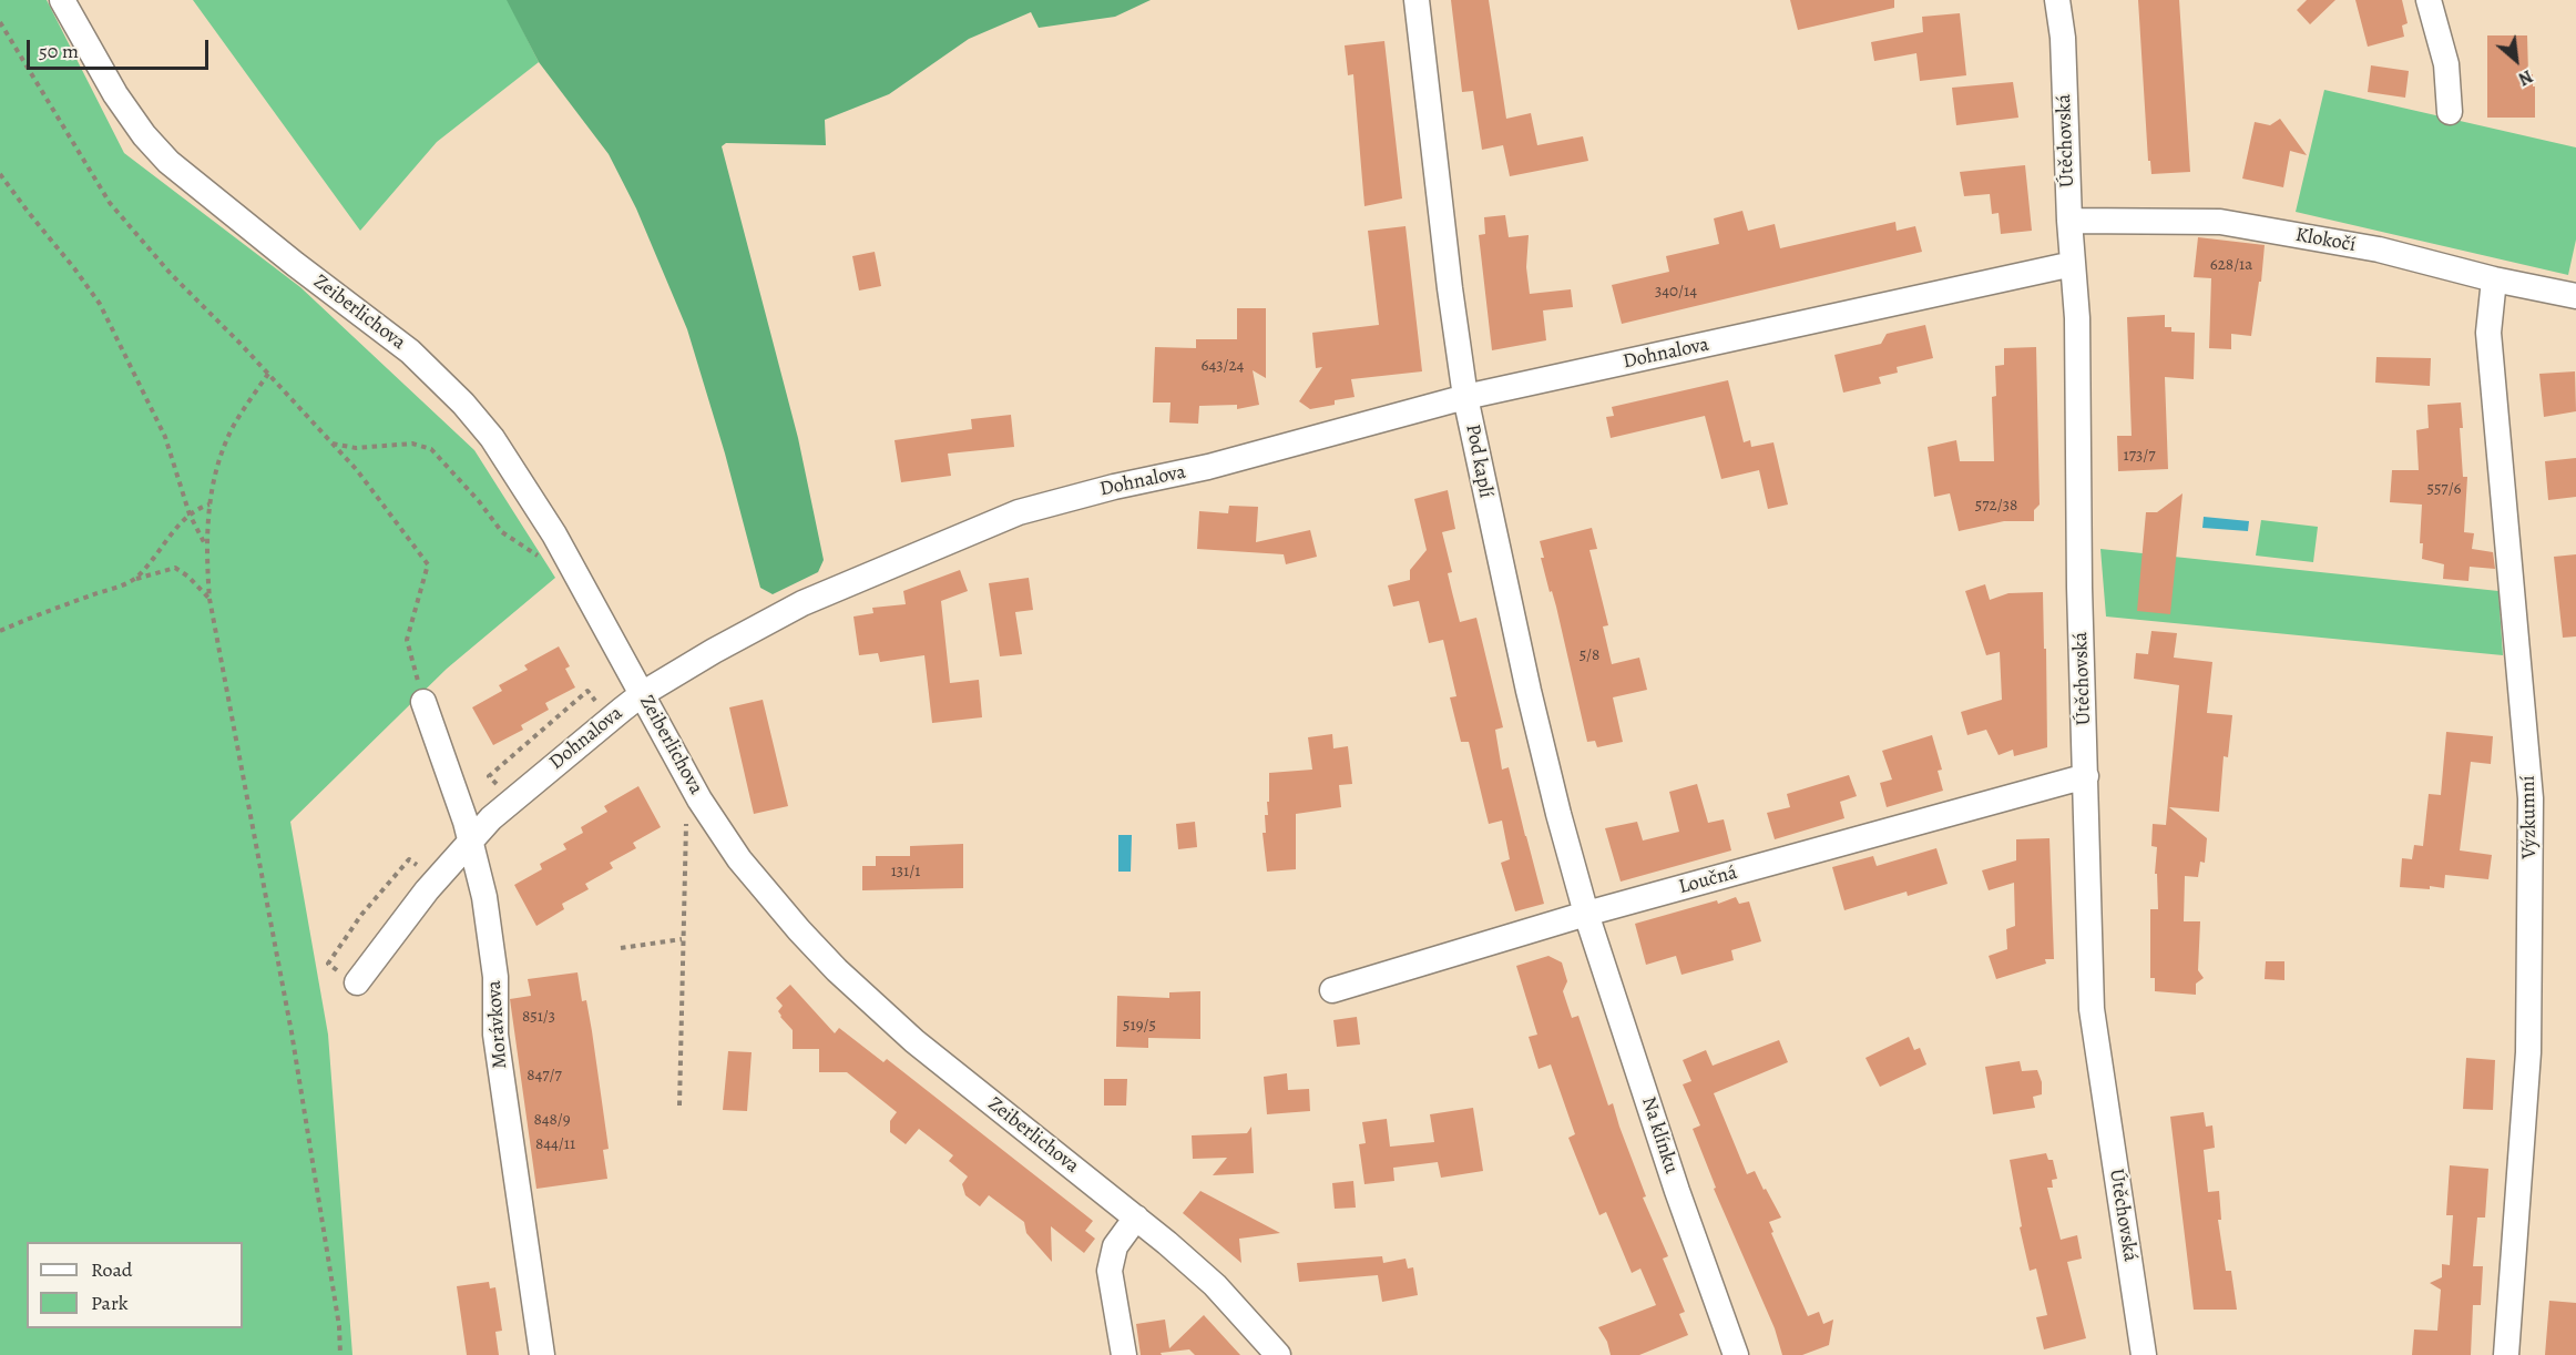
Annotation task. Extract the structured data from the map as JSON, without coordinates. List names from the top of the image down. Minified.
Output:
{"streets":{"street":["Útěchovská","Klokočí","Zeiberlichova","Dohnalova","Pod kaplí","Výzkumní","Loučná","Morávkova","Na klínku"]},"crossings":[["Útěchovská","Klokočí"],["Útěchovská","Dohnalova"],["Útěchovská","Loučná"],["Klokočí","Výzkumní"],["Zeiberlichova","Dohnalova"],["Dohnalova","Pod kaplí"],["Dohnalova","Morávkova"],["Pod kaplí","Loučná"],["Pod kaplí","Na klínku"],["Loučná","Na klínku"]],"house_numbers":["628/1a","340/14","643/24","173/7","557/6","572/38","5/8","131/1","851/3","519/5","847/7","848/9","844/11"],"legend":["Road","Park"],"scale_bar":"50 m","north":"bottom right"}
